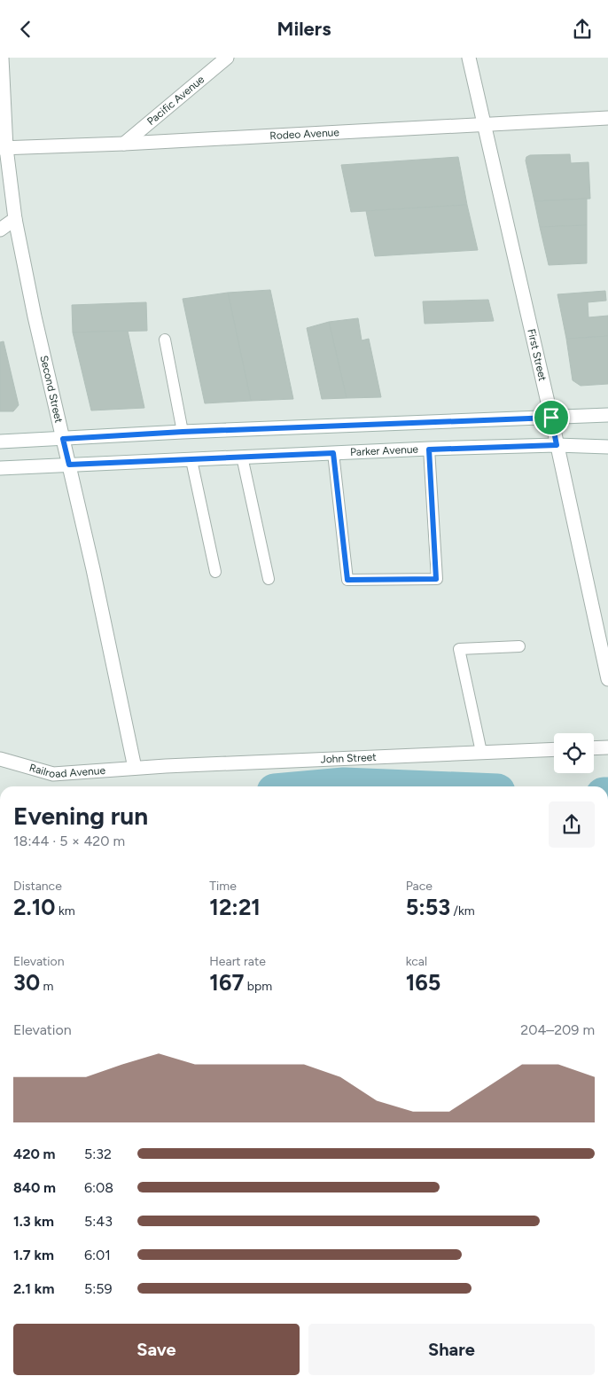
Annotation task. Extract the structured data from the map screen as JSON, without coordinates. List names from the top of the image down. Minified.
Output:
{"streets":{"street":["Pacific Avenue","Rodeo Avenue","First Street","Second Street","Parker Avenue","John Street","Railroad Avenue"]},"crossings":[["Pacific Avenue","Rodeo Avenue"],["Rodeo Avenue","First Street"],["Rodeo Avenue","Second Street"],["First Street","Parker Avenue"],["Second Street","Parker Avenue"],["Second Street","John Street"],["Second Street","Railroad Avenue"],["John Street","Railroad Avenue"]],"page":{"header":"Milers","heading":["Evening run","18:44 · 5 × 420 m"],"stats":[["Distance","2.10 km"],["Time","12:21"],["Pace","5:53 /km"],["Elevation","30 m"],["Heart rate","167 bpm"],["kcal","165"]],"chart":["Elevation","204–209 m"],"list":[{"name":"420 m","note":"5:32"},{"name":"840 m","note":"6:08"},{"name":"1.3 km","note":"5:43"},{"name":"1.7 km","note":"6:01"},{"name":"2.1 km","note":"5:59"}],"buttons":["Save","Share"]}}
